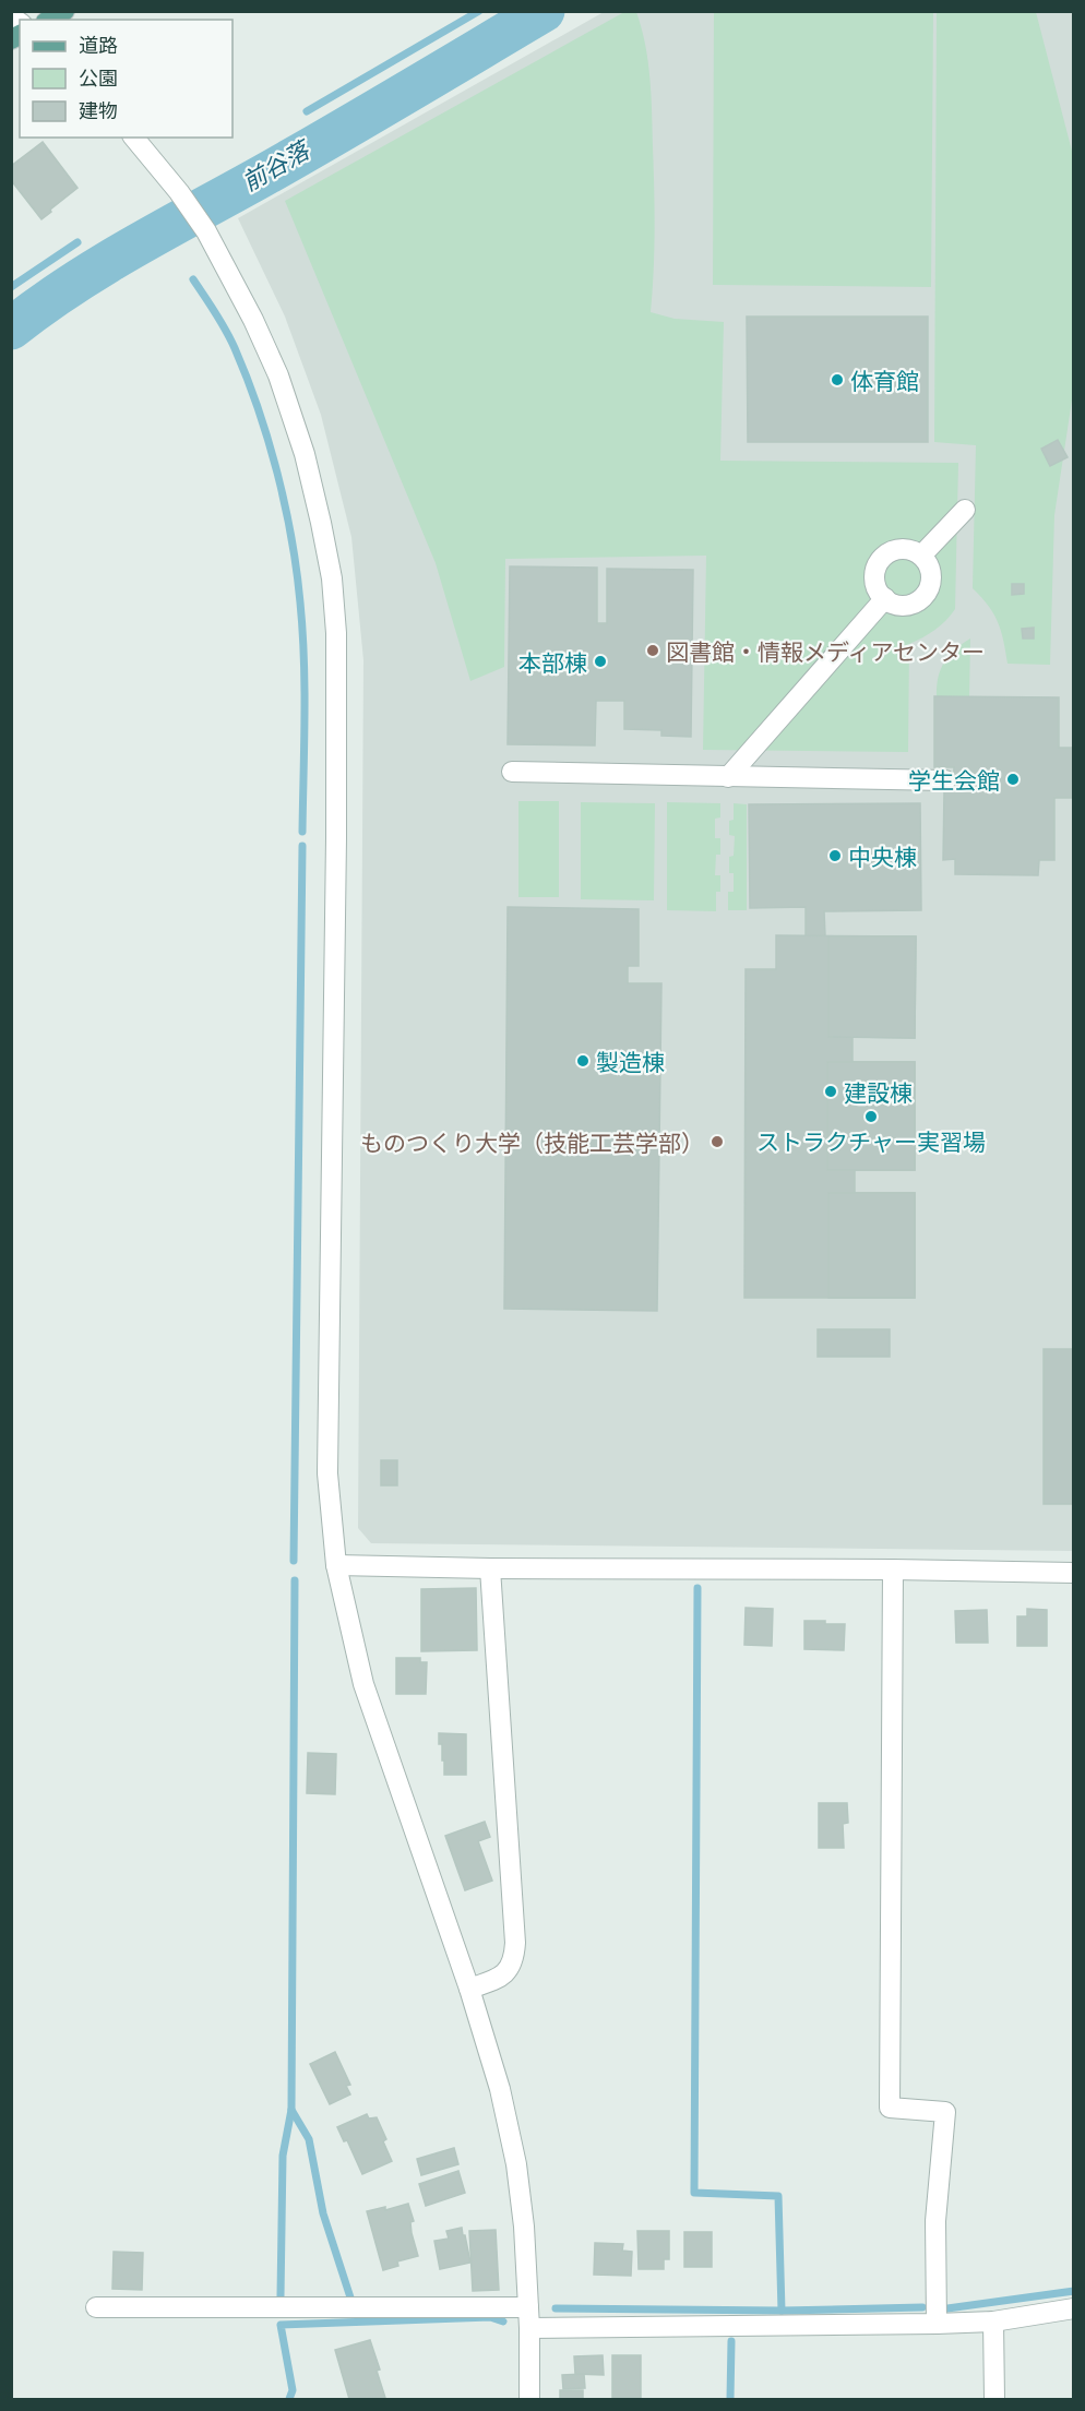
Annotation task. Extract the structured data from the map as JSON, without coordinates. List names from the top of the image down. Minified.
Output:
{"water":["前谷落"],"places":["体育館","図書館・情報メディアセンター","本部棟","学生会館","中央棟","製造棟","建設棟","ストラクチャー実習場","ものつくり大学（技能工芸学部）"],"legend":["道路","公園","建物"]}
